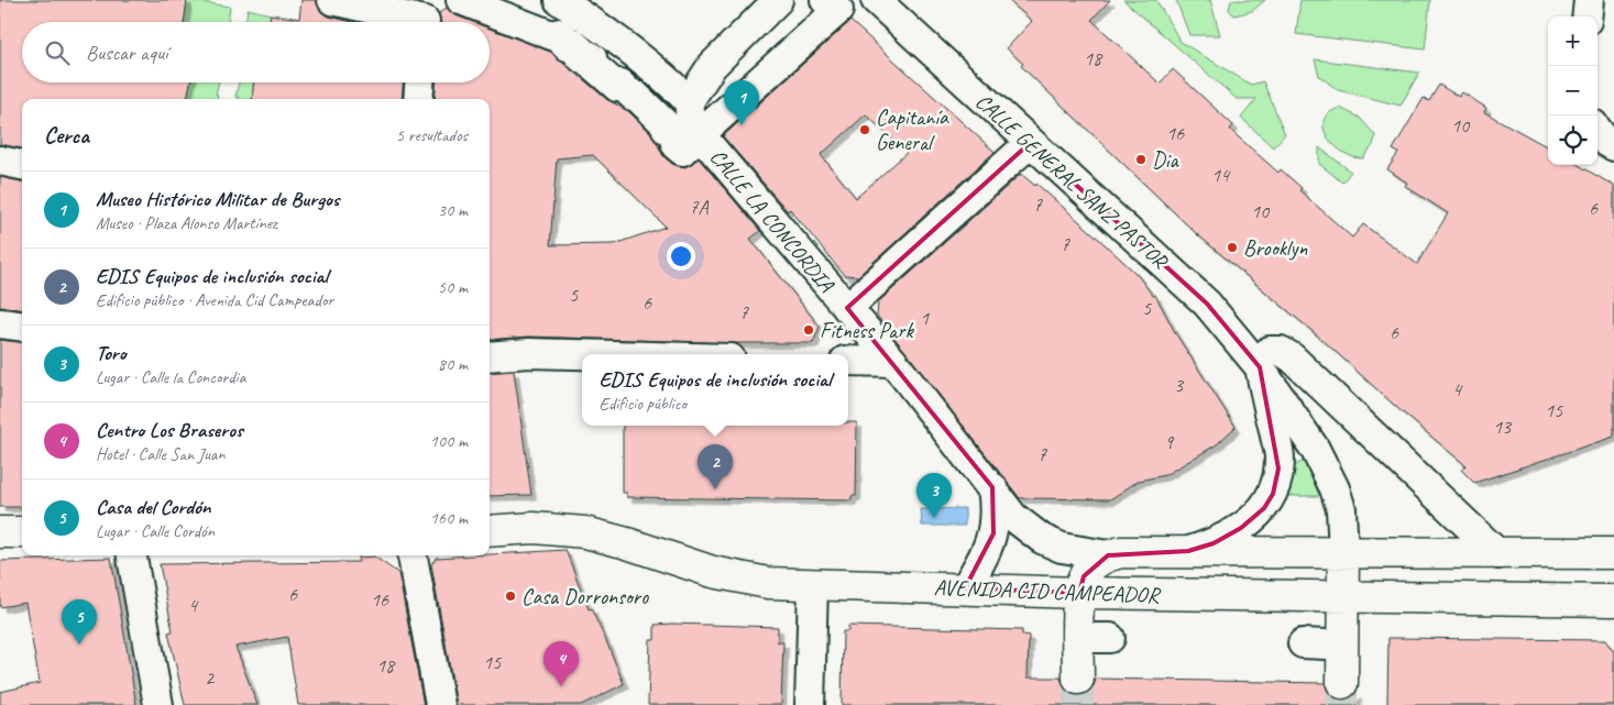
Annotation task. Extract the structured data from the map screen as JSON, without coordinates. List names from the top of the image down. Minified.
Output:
{"streets":{"main road":["AVENIDA CID CAMPEADOR"],"street":["CALLE GENERAL SANZ PASTOR","CALLE LA CONCORDIA"]},"crossings":[["CALLE GENERAL SANZ PASTOR","AVENIDA CID CAMPEADOR"],["CALLE LA CONCORDIA","AVENIDA CID CAMPEADOR"]],"places":["Capitanía General","Dia","Brooklyn","Fitness Park","Casa Dorronsoro"],"house_numbers":["18","10","16","14","7","7A","6","10","7","5","6","5","7","1","6","3","4","15","13","9","7","6","16","4","15","18","2"],"page":{"map_buttons":["+","−"],"search":"Buscar aquí","pins":["1","2","3","5","4"],"heading":["Cerca","5 resultados"],"list":[{"mark":"1","name":"Museo Histórico Militar de Burgos","note":"Museo · Plaza Alonso Martínez","value":"30 m"},{"mark":"2","name":"EDIS Equipos de inclusión social","note":"Edificio público · Avenida Cid Campeador","value":"50 m"},{"mark":"3","name":"Toro","note":"Lugar · Calle la Concordia","value":"80 m"},{"mark":"4","name":"Centro Los Braseros","note":"Hotel · Calle San Juan","value":"100 m"},{"mark":"5","name":"Casa del Cordón","note":"Lugar · Calle Cordón","value":"160 m"}],"popup":["EDIS Equipos de inclusión social","Edificio público"]}}
